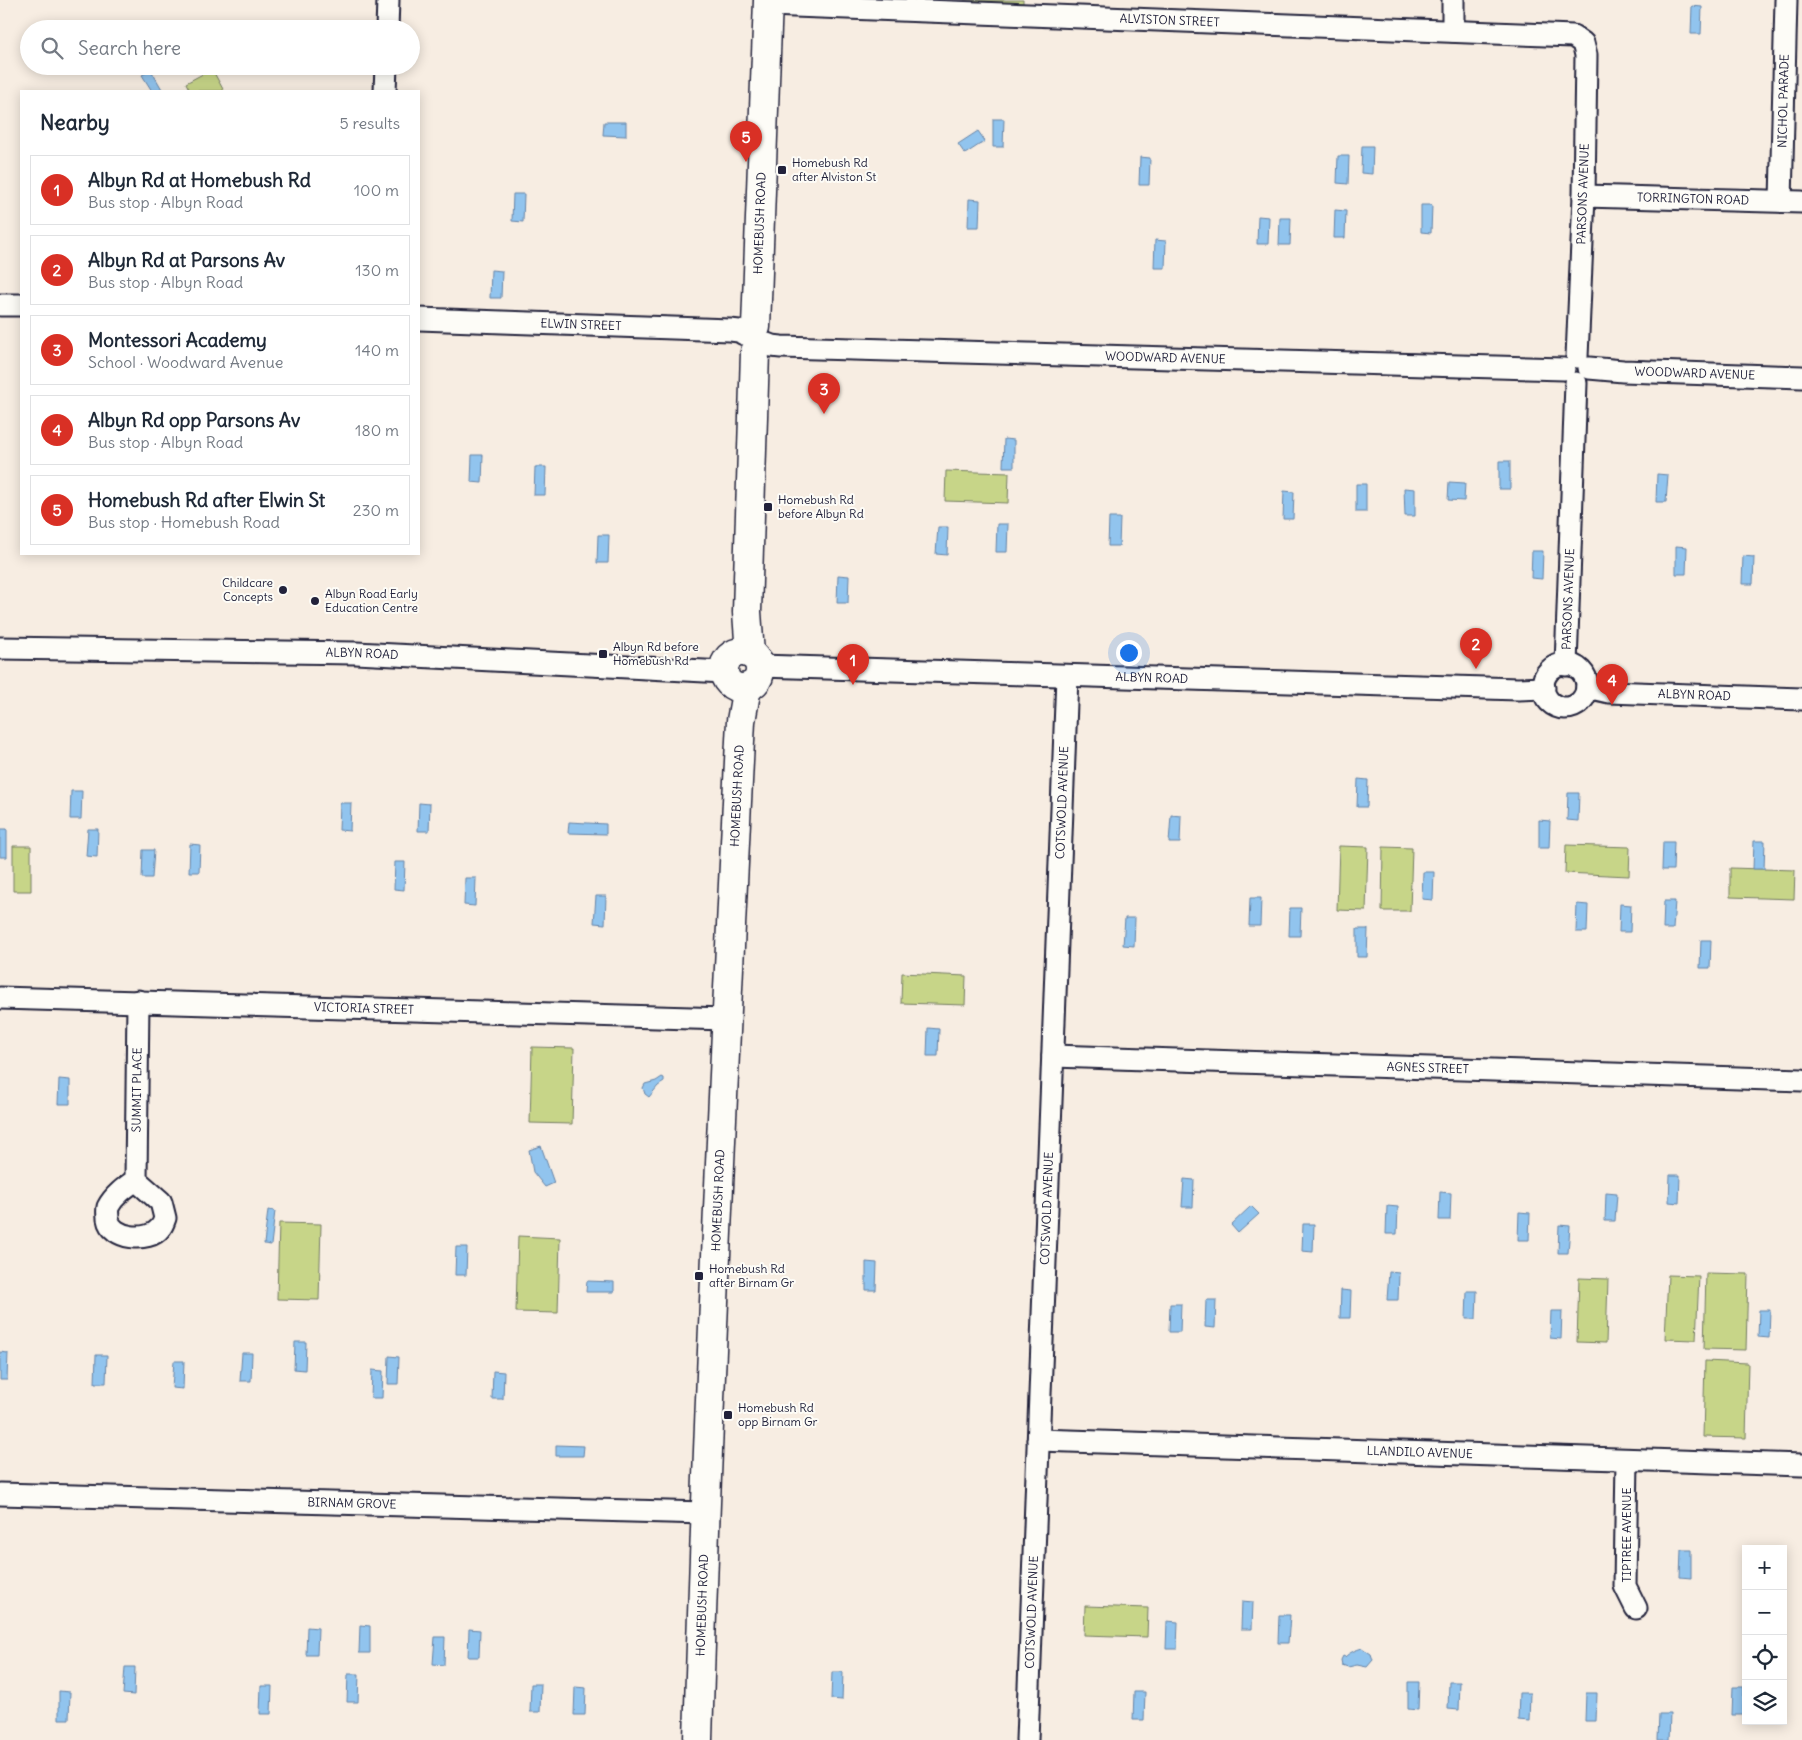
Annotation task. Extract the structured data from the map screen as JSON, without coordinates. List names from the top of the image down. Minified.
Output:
{"streets":{"main road":["HOMEBUSH ROAD"],"street":["ALVISTON STREET","NICHOL PARADE","PARSONS AVENUE","TORRINGTON ROAD","ELWIN STREET","WOODWARD AVENUE","ALBYN ROAD","COTSWOLD AVENUE","VICTORIA STREET","AGNES STREET","SUMMIT PLACE","LLANDILO AVENUE","BIRNAM GROVE","TIPTREE AVENUE"]},"crossings":[["ALVISTON STREET","PARSONS AVENUE"],["ALVISTON STREET","HOMEBUSH ROAD"],["NICHOL PARADE","TORRINGTON ROAD"],["PARSONS AVENUE","TORRINGTON ROAD"],["PARSONS AVENUE","WOODWARD AVENUE"],["PARSONS AVENUE","ALBYN ROAD"],["HOMEBUSH ROAD","ELWIN STREET"],["HOMEBUSH ROAD","WOODWARD AVENUE"],["HOMEBUSH ROAD","ALBYN ROAD"],["HOMEBUSH ROAD","VICTORIA STREET"],["HOMEBUSH ROAD","BIRNAM GROVE"],["ELWIN STREET","WOODWARD AVENUE"],["ALBYN ROAD","COTSWOLD AVENUE"],["COTSWOLD AVENUE","AGNES STREET"],["COTSWOLD AVENUE","LLANDILO AVENUE"],["VICTORIA STREET","SUMMIT PLACE"],["LLANDILO AVENUE","TIPTREE AVENUE"]],"places":{"transit":["Homebush Rd after Alviston St","Homebush Rd before Albyn Rd","Albyn Rd before Homebush Rd","Homebush Rd after Birnam Gr","Homebush Rd opp Birnam Gr"],"other":["Childcare Concepts","Albyn Road Early Education Centre"]},"page":{"search":"Search here","heading":["Nearby","5 results"],"pins":["5","3","2","1","4"],"list":[{"mark":"1","name":"Albyn Rd at Homebush Rd","note":"Bus stop · Albyn Road","value":"100 m"},{"mark":"2","name":"Albyn Rd at Parsons Av","note":"Bus stop · Albyn Road","value":"130 m"},{"mark":"3","name":"Montessori Academy","note":"School · Woodward Avenue","value":"140 m"},{"mark":"4","name":"Albyn Rd opp Parsons Av","note":"Bus stop · Albyn Road","value":"180 m"},{"mark":"5","name":"Homebush Rd after Elwin St","note":"Bus stop · Homebush Road","value":"230 m"}],"map_buttons":["+","−"]}}
